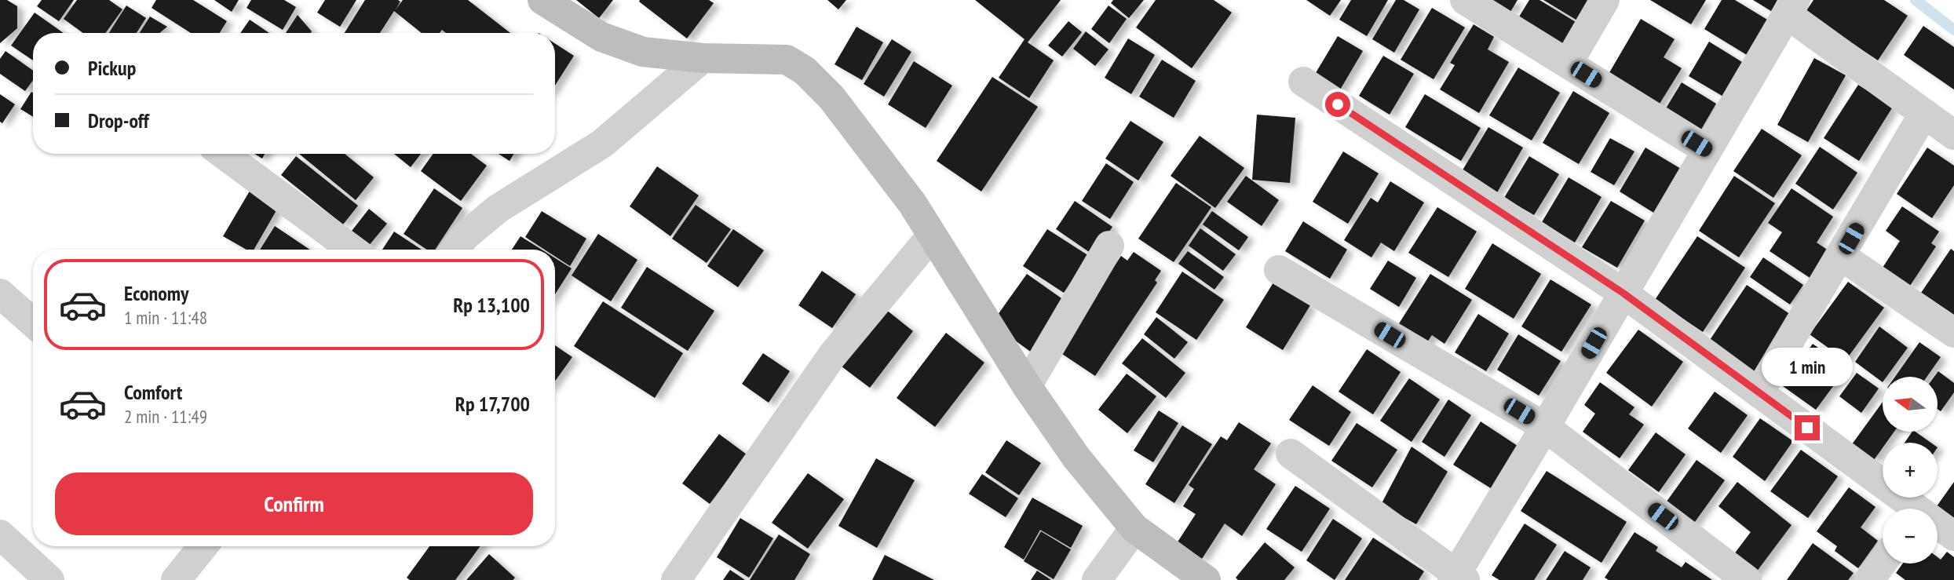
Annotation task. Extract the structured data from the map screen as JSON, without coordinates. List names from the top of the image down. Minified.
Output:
{"north":"left","page":{"banner":["Pickup","Drop-off"],"list":[{"name":"Economy","note":"1 min · 11:48","value":"Rp 13,100"},{"name":"Comfort","note":"2 min · 11:49","value":"Rp 17,700"}],"bubble":"1 min","map_buttons":["+","−"],"buttons":"Confirm"}}
